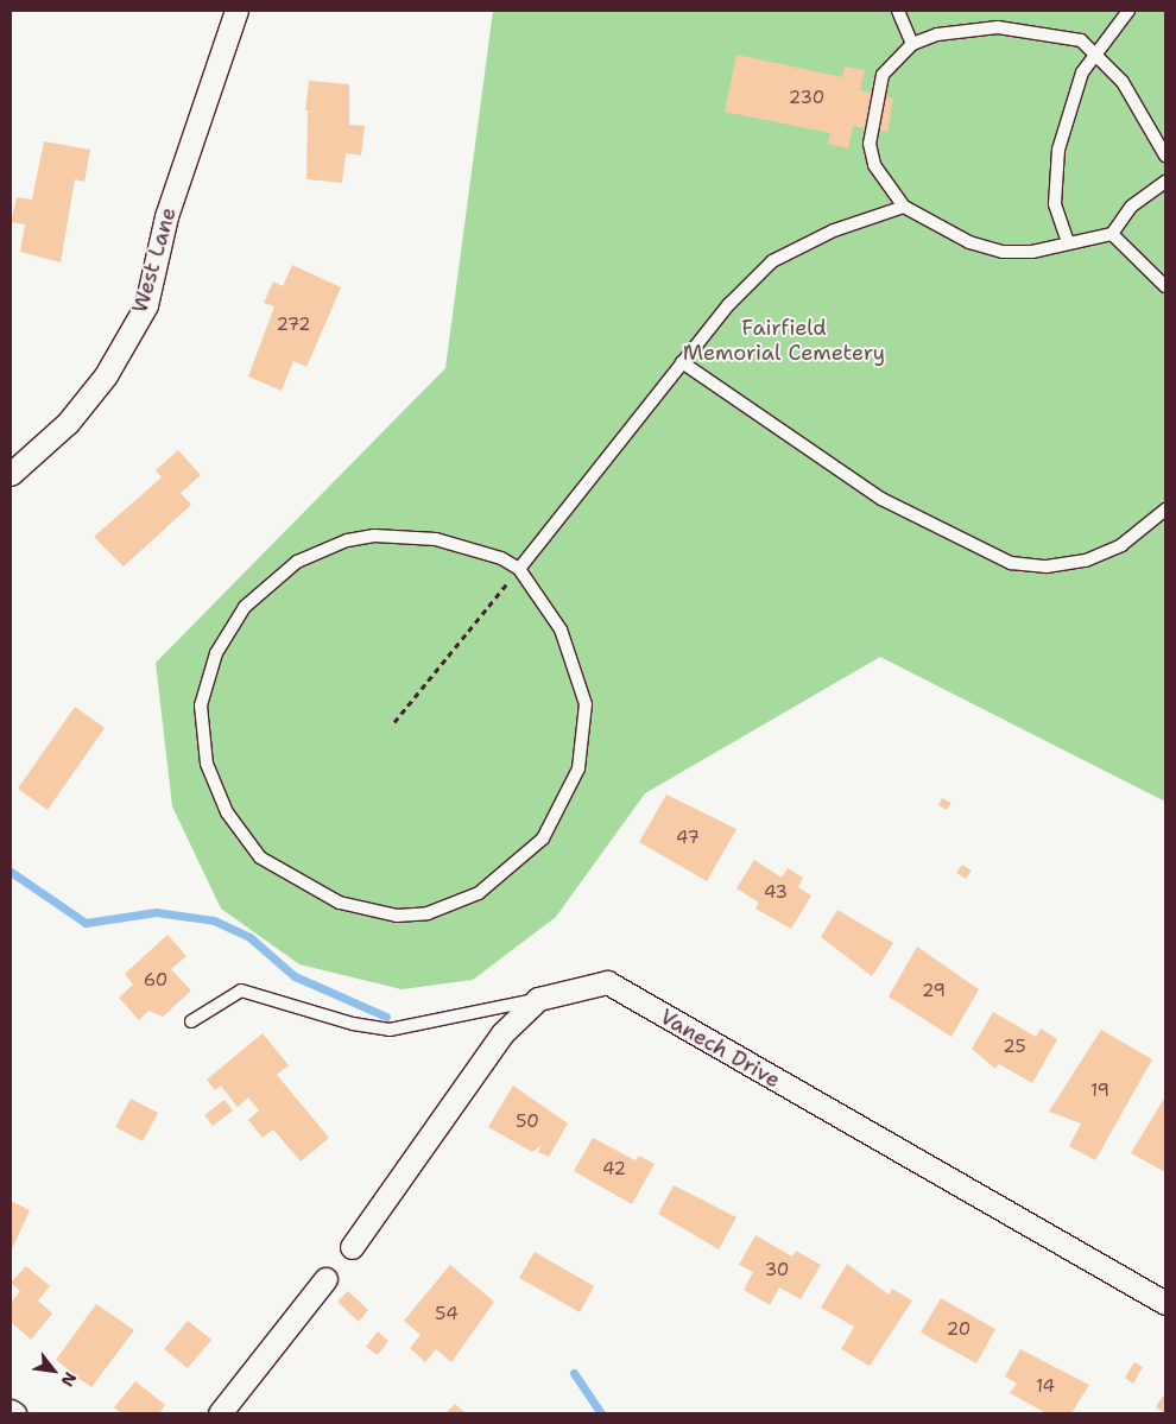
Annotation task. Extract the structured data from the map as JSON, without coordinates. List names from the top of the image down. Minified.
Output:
{"streets":{"street":["West Lane","Vanech Drive"]},"parks":["Fairfield Memorial Cemetery"],"house_numbers":["230","272","47","43","60","29","25","19","50","42","30","54","20","14"],"north":"bottom right"}
